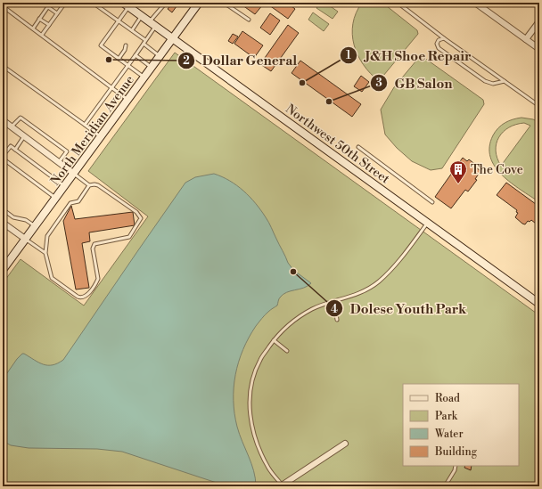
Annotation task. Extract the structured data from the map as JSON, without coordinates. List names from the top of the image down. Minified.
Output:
{"streets":{"main road":["North Meridian Avenue","Northwest 50th Street"]},"crossings":[["North Meridian Avenue","Northwest 50th Street"]],"places":{"other":["Dollar General","J&H Shoe Repair","GB Salon","Dolese Youth Park"],"building":["The Cove"]},"legend":["Road","Park","Water","Building"]}
